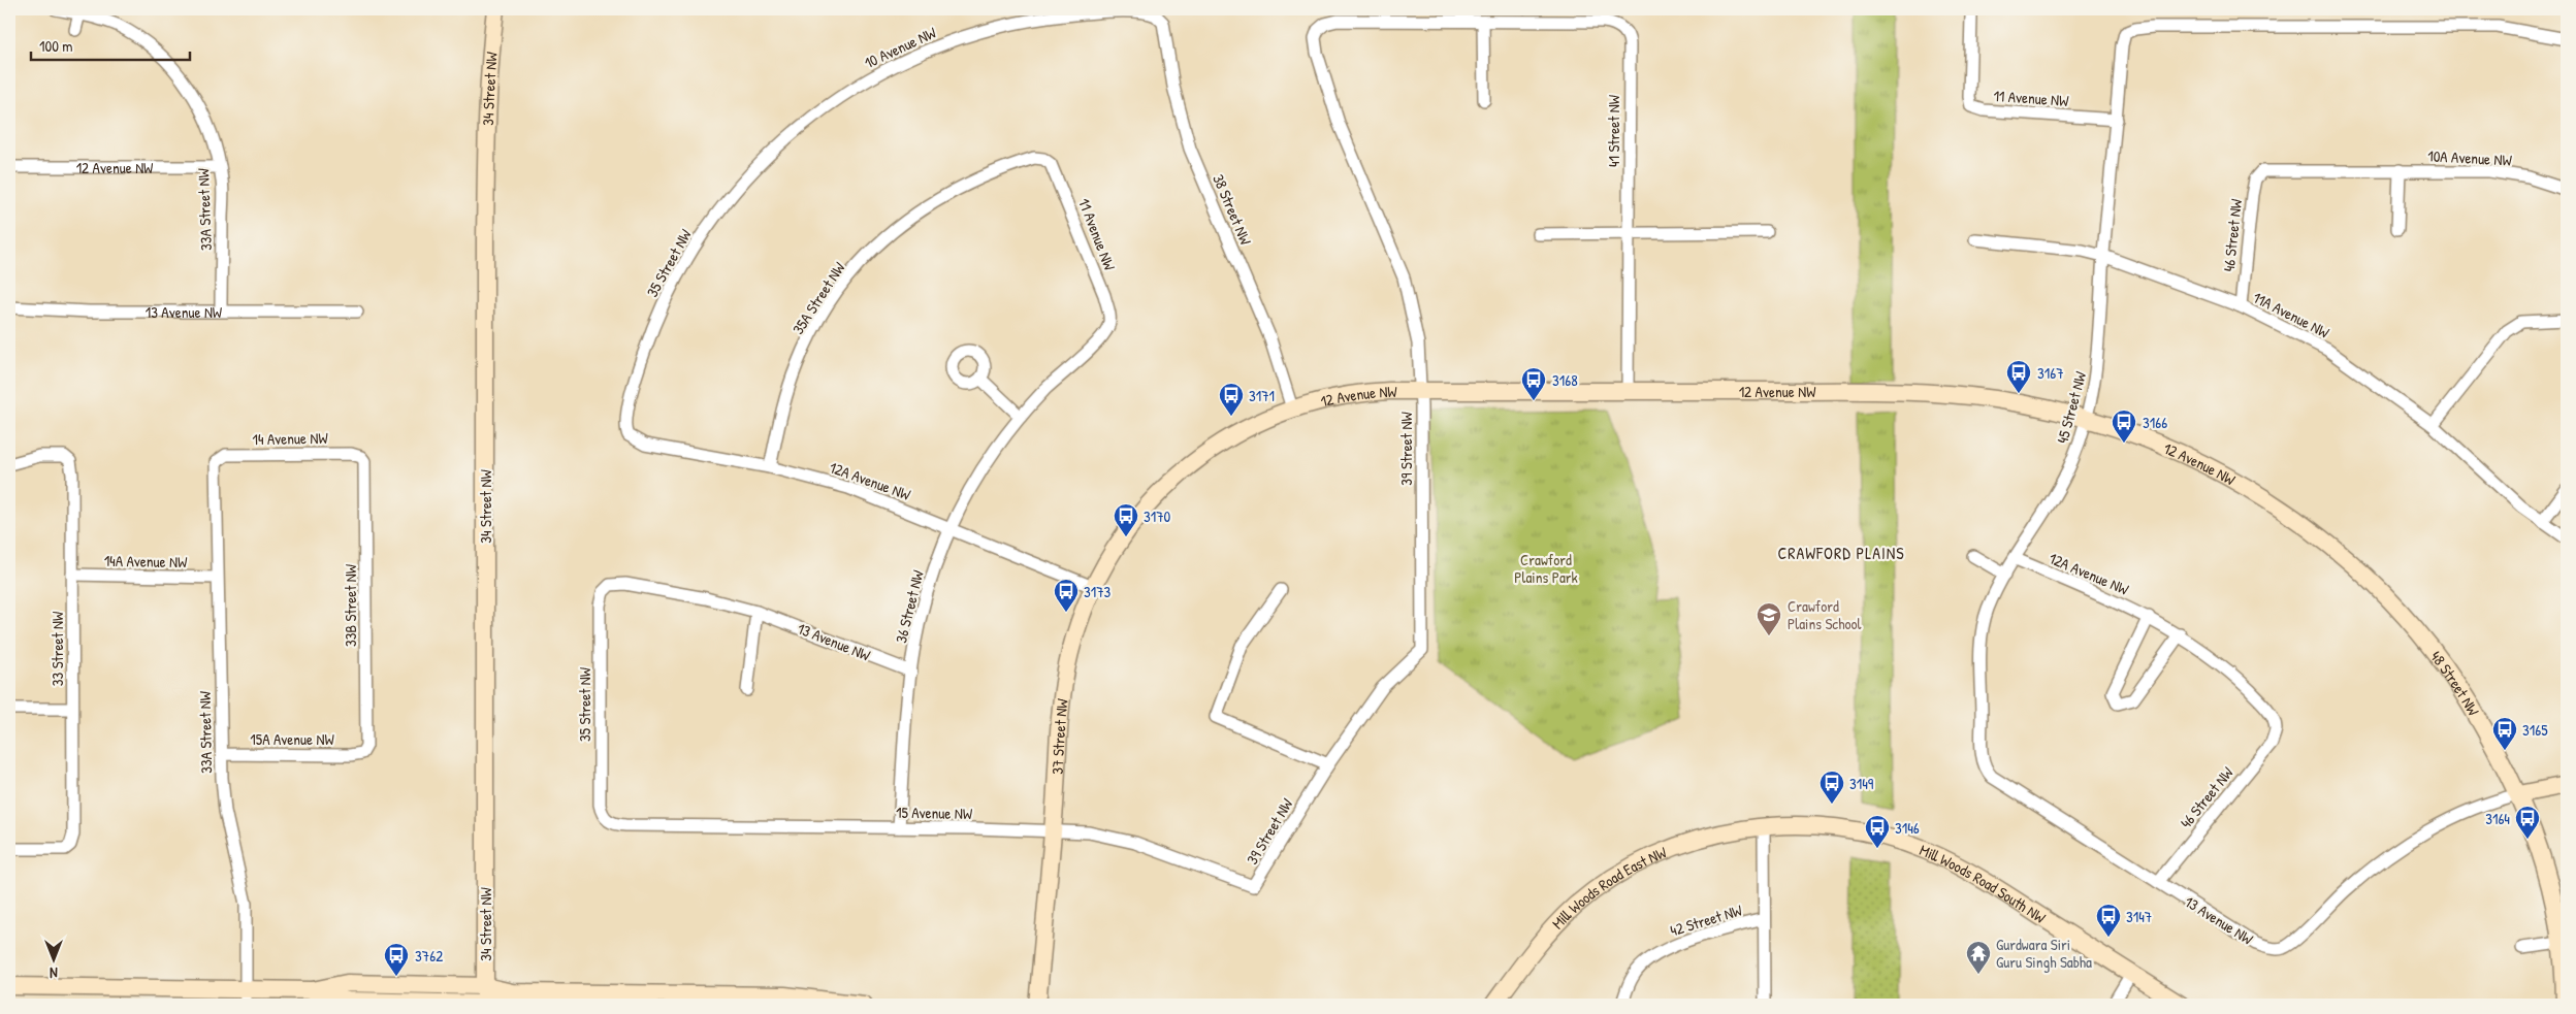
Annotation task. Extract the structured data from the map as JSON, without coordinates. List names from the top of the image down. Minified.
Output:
{"streets":{"street":["10 Avenue NW","34 Street NW","11 Avenue NW","41 Street NW","10A Avenue NW","12 Avenue NW","33A Street NW","38 Street NW","46 Street NW","35 Street NW","35A Street NW","13 Avenue NW","11A Avenue NW","45 Street NW","14 Avenue NW","39 Street NW","12A Avenue NW","14A Avenue NW","33B Street NW","36 Street NW","33 Street NW","48 Street NW","37 Street NW","15A Avenue NW","15 Avenue NW","Mill Woods Road South NW","Mill Woods Road East NW","42 Street NW"]},"crossings":[["10 Avenue NW","38 Street NW"],["10 Avenue NW","35 Street NW"],["11 Avenue NW","35A Street NW"],["11 Avenue NW","45 Street NW"],["11 Avenue NW","36 Street NW"],["41 Street NW","12 Avenue NW"],["41 Street NW","39 Street NW"],["10A Avenue NW","46 Street NW"],["12 Avenue NW","33A Street NW"],["12 Avenue NW","38 Street NW"],["12 Avenue NW","45 Street NW"],["12 Avenue NW","39 Street NW"],["12 Avenue NW","48 Street NW"],["12 Avenue NW","37 Street NW"],["33A Street NW","13 Avenue NW"],["33A Street NW","14 Avenue NW"],["33A Street NW","14A Avenue NW"],["33A Street NW","15A Avenue NW"],["46 Street NW","13 Avenue NW"],["46 Street NW","11A Avenue NW"],["46 Street NW","12A Avenue NW"],["35 Street NW","13 Avenue NW"],["35 Street NW","12A Avenue NW"],["35 Street NW","15 Avenue NW"],["35A Street NW","12A Avenue NW"],["13 Avenue NW","45 Street NW"],["13 Avenue NW","36 Street NW"],["13 Avenue NW","48 Street NW"],["11A Avenue NW","45 Street NW"],["45 Street NW","12A Avenue NW"],["14 Avenue NW","33B Street NW"],["39 Street NW","15 Avenue NW"],["12A Avenue NW","36 Street NW"],["12A Avenue NW","37 Street NW"],["14A Avenue NW","33 Street NW"],["33B Street NW","15A Avenue NW"],["36 Street NW","15 Avenue NW"],["37 Street NW","15 Avenue NW"],["Mill Woods Road South NW","Mill Woods Road East NW"],["Mill Woods Road South NW","42 Street NW"],["Mill Woods Road East NW","42 Street NW"]],"districts":["CRAWFORD PLAINS"],"parks":["Crawford Plains Park"],"places":{"bus stop":["3167","3168","3171","3166","3170","3173","3165","3149","3164","3146","3147","3762"],"school or university":["Crawford Plains School"],"temple":["Gurdwara Siri Guru Singh Sabha"]},"scale_bar":"100 m","north":"bottom"}
